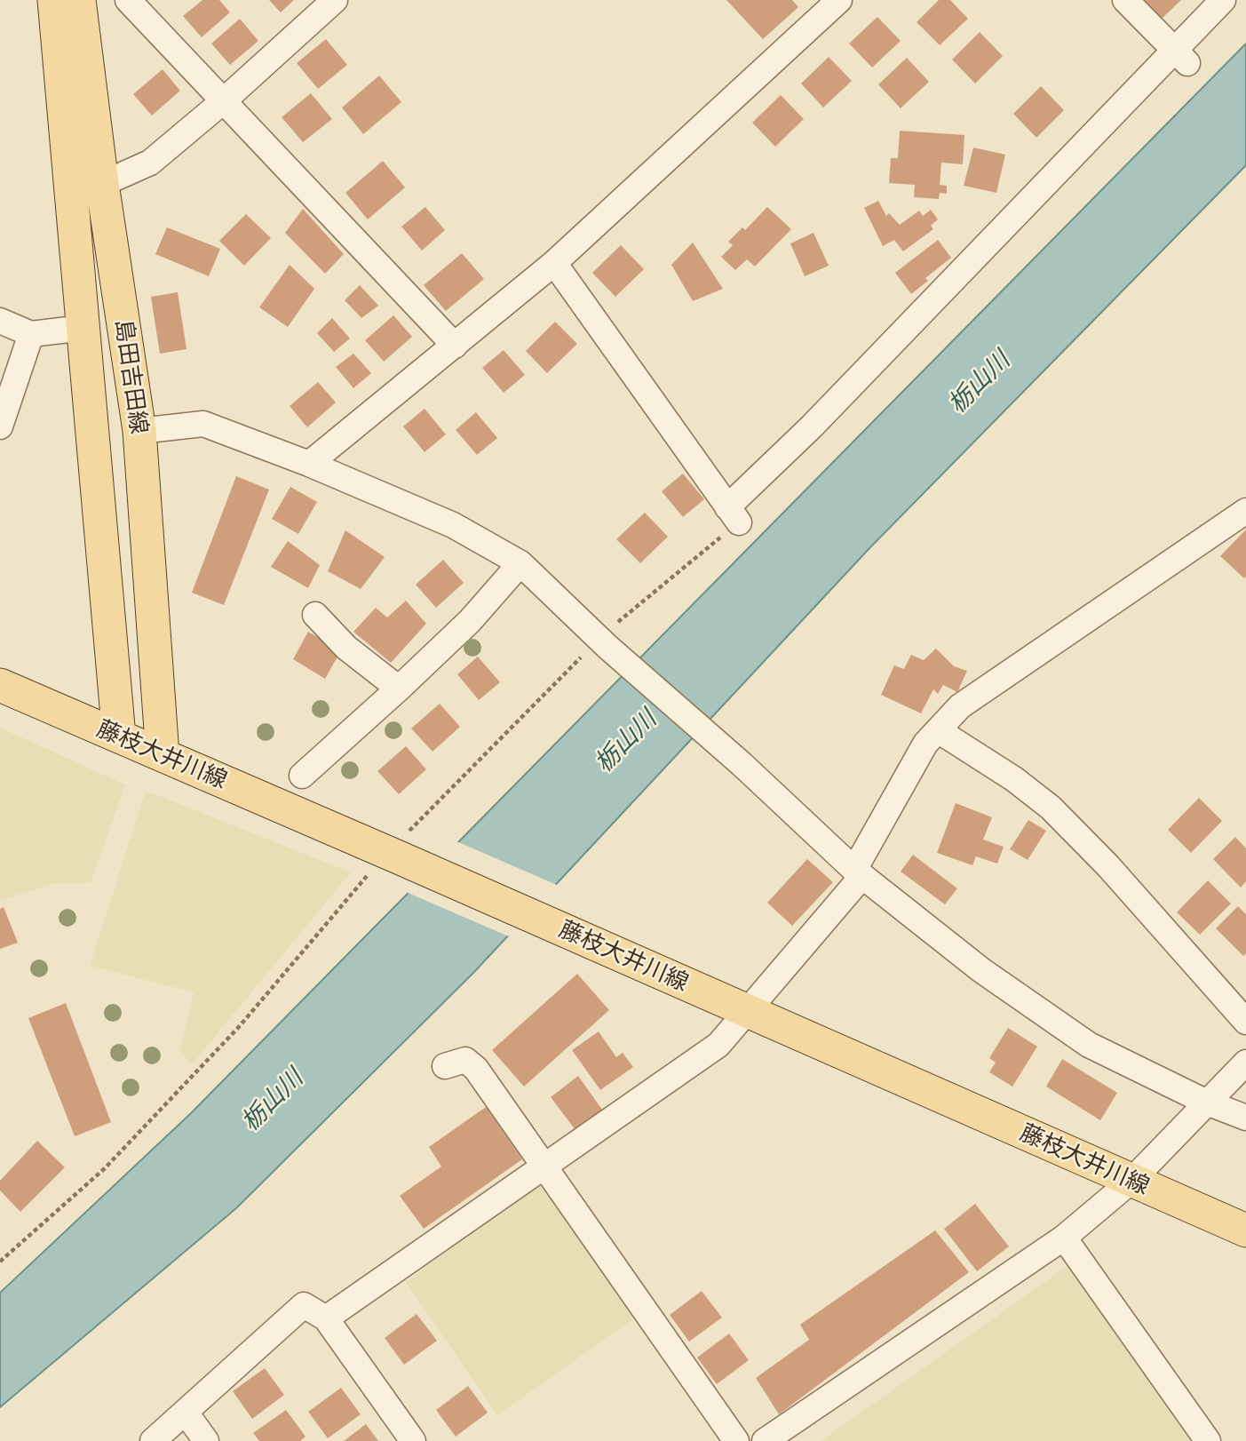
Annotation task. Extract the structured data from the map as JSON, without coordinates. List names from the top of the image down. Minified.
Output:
{"streets":{"main road":["島田吉田線","藤枝大井川線"]},"crossings":[["島田吉田線","藤枝大井川線"]],"water":["栃山川"]}
